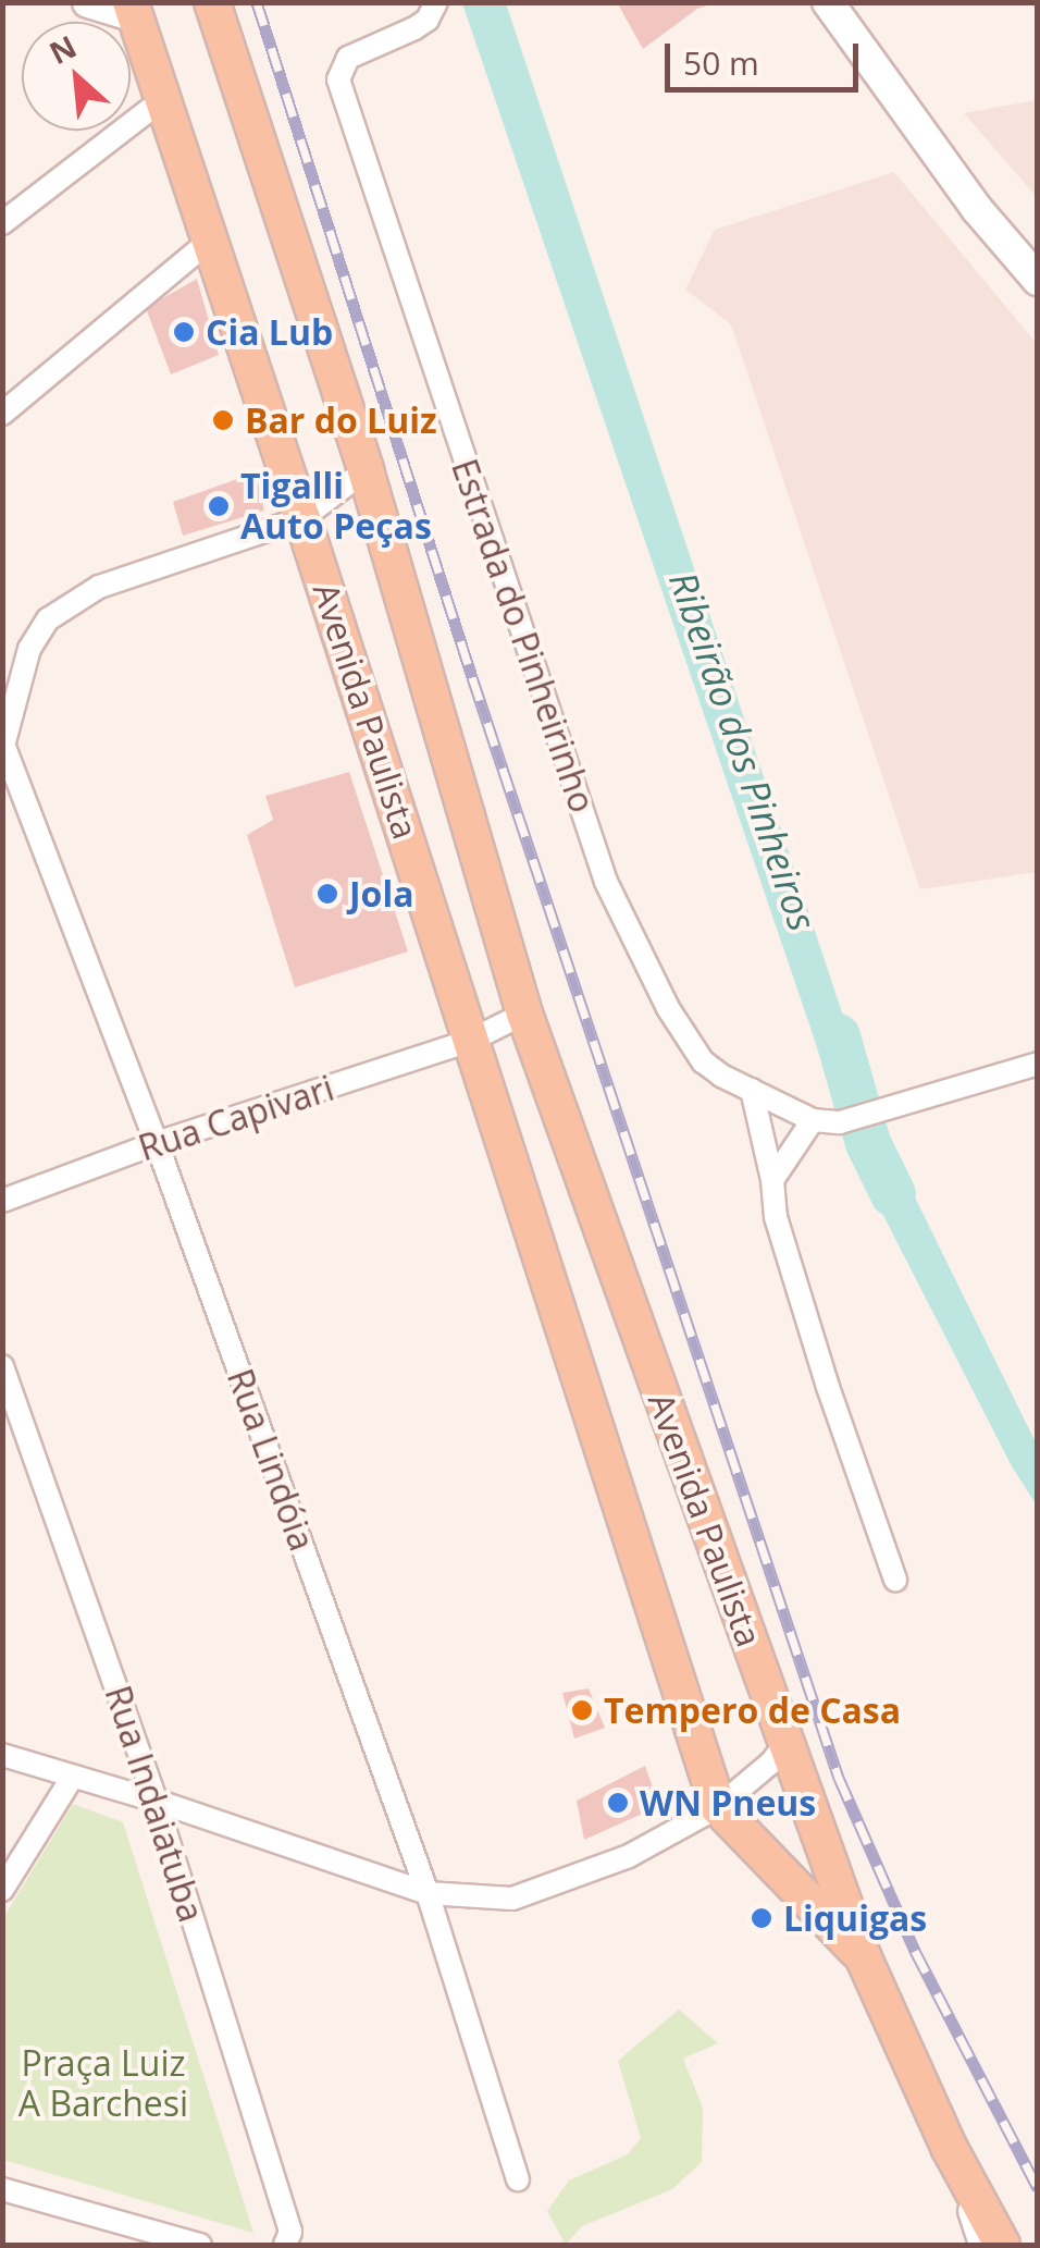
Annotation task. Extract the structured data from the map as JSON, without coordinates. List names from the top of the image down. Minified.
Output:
{"streets":{"main road":["Avenida Paulista"],"street":["Estrada do Pinheirinho","Rua Capivari","Rua Lindóia","Rua Indaiatuba"]},"crossings":[["Avenida Paulista","Rua Capivari"],["Rua Capivari","Rua Lindóia"]],"water":["Ribeirão dos Pinheiros"],"parks":["Praça Luiz A Barchesi"],"places":["Cia Lub","Bar do Luiz","Tigalli Auto Peças","Jola","Tempero de Casa","WN Pneus","Liquigas"],"scale_bar":"50 m","north":"top left"}
